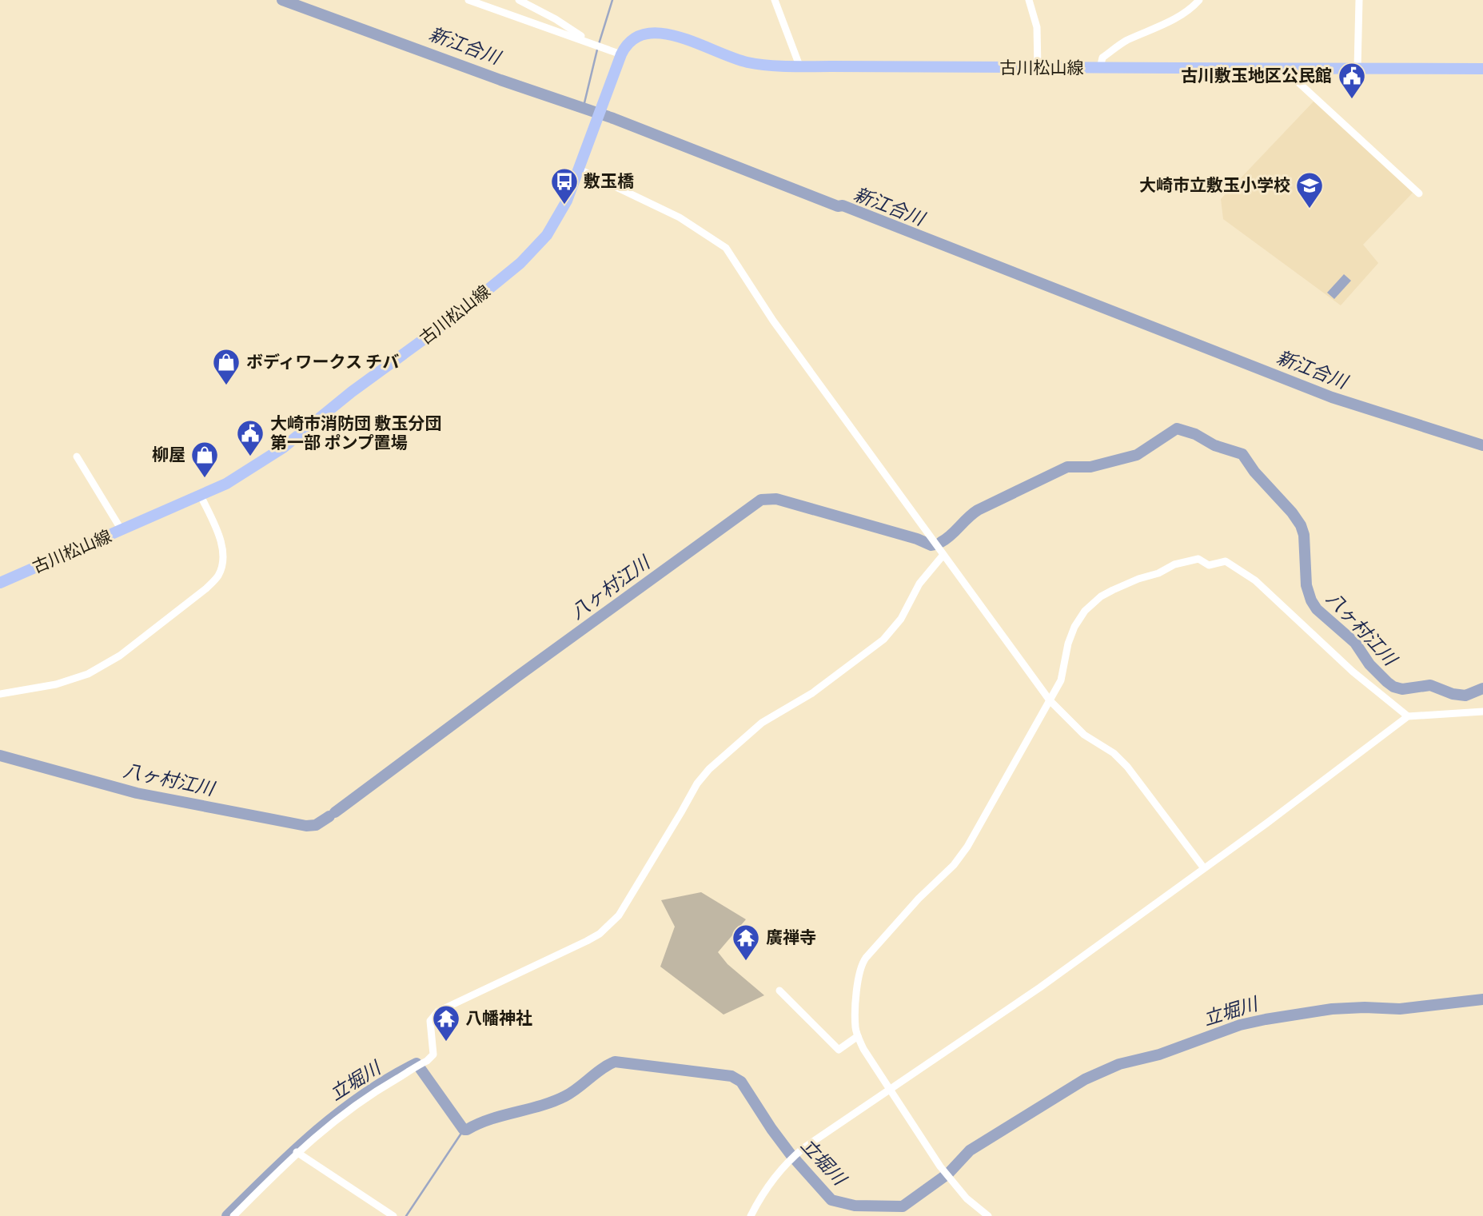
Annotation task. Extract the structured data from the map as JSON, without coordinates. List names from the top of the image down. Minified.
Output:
{"streets":{"main road":["古川松山線"]},"water":["新江合川","八ヶ村江川","立堀川"],"places":{"public building":["古川敷玉地区公民館","大崎市消防団 敷玉分団 第一部 ポンプ置場"],"bus stop":["敷玉橋"],"school or university":["大崎市立敷玉小学校"],"shop":["ボディワークス チバ","柳屋"],"temple":["廣禅寺","八幡神社"]}}
